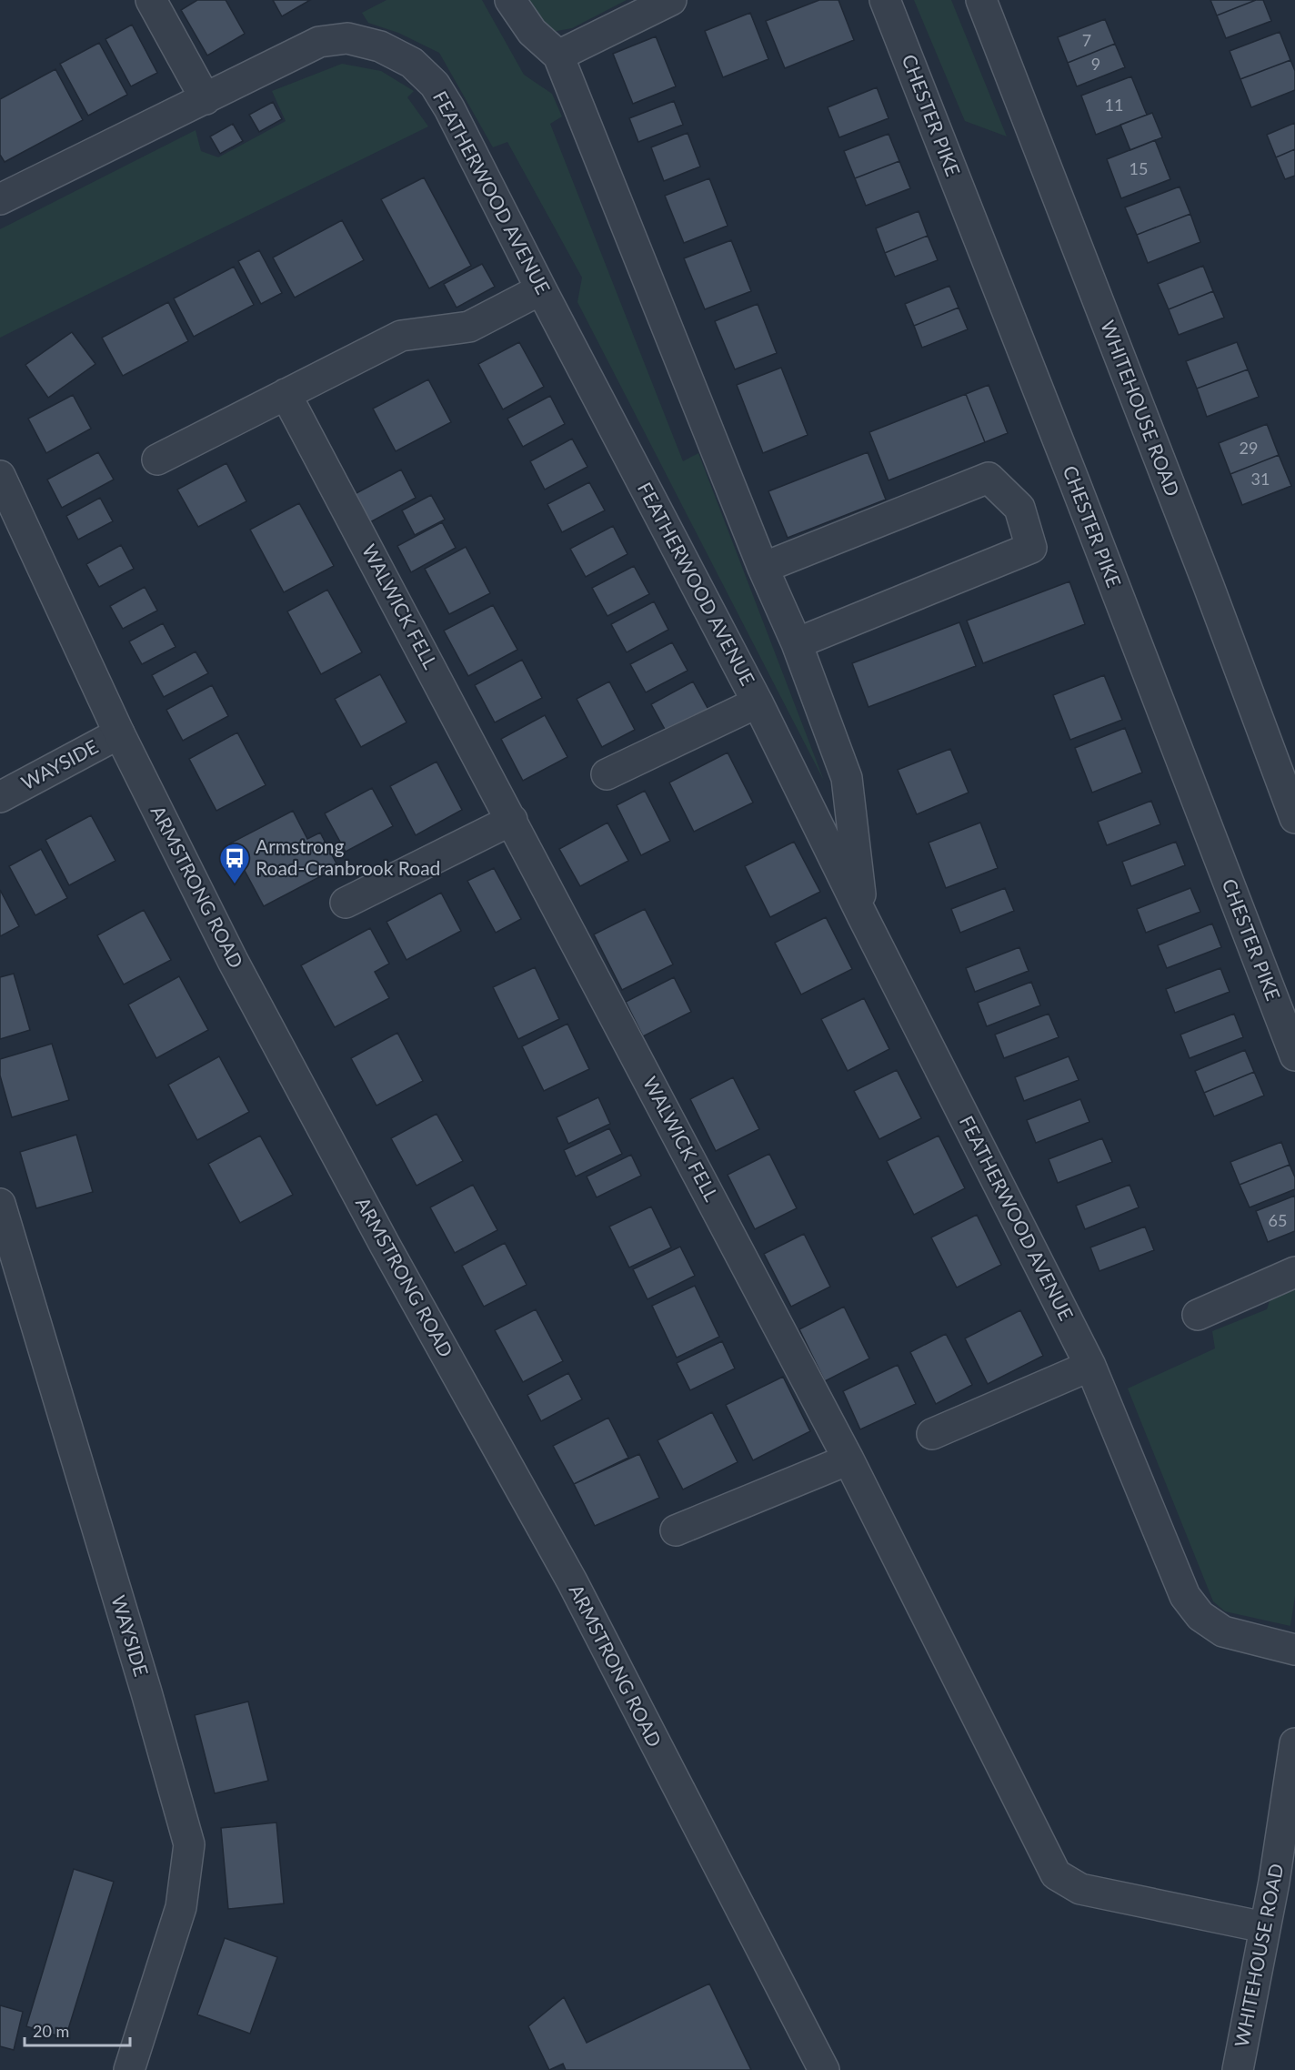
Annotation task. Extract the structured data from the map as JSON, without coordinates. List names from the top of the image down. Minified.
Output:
{"streets":{"street":["CHESTER PIKE","FEATHERWOOD AVENUE","WHITEHOUSE ROAD","WALWICK FELL","WAYSIDE","ARMSTRONG ROAD"]},"crossings":[["WHITEHOUSE ROAD","WALWICK FELL"],["WAYSIDE","ARMSTRONG ROAD"]],"places":{"bus stop":["Armstrong Road-Cranbrook Road"]},"house_numbers":["7","9","11","15","29","31","65"],"scale_bar":"20 m"}
